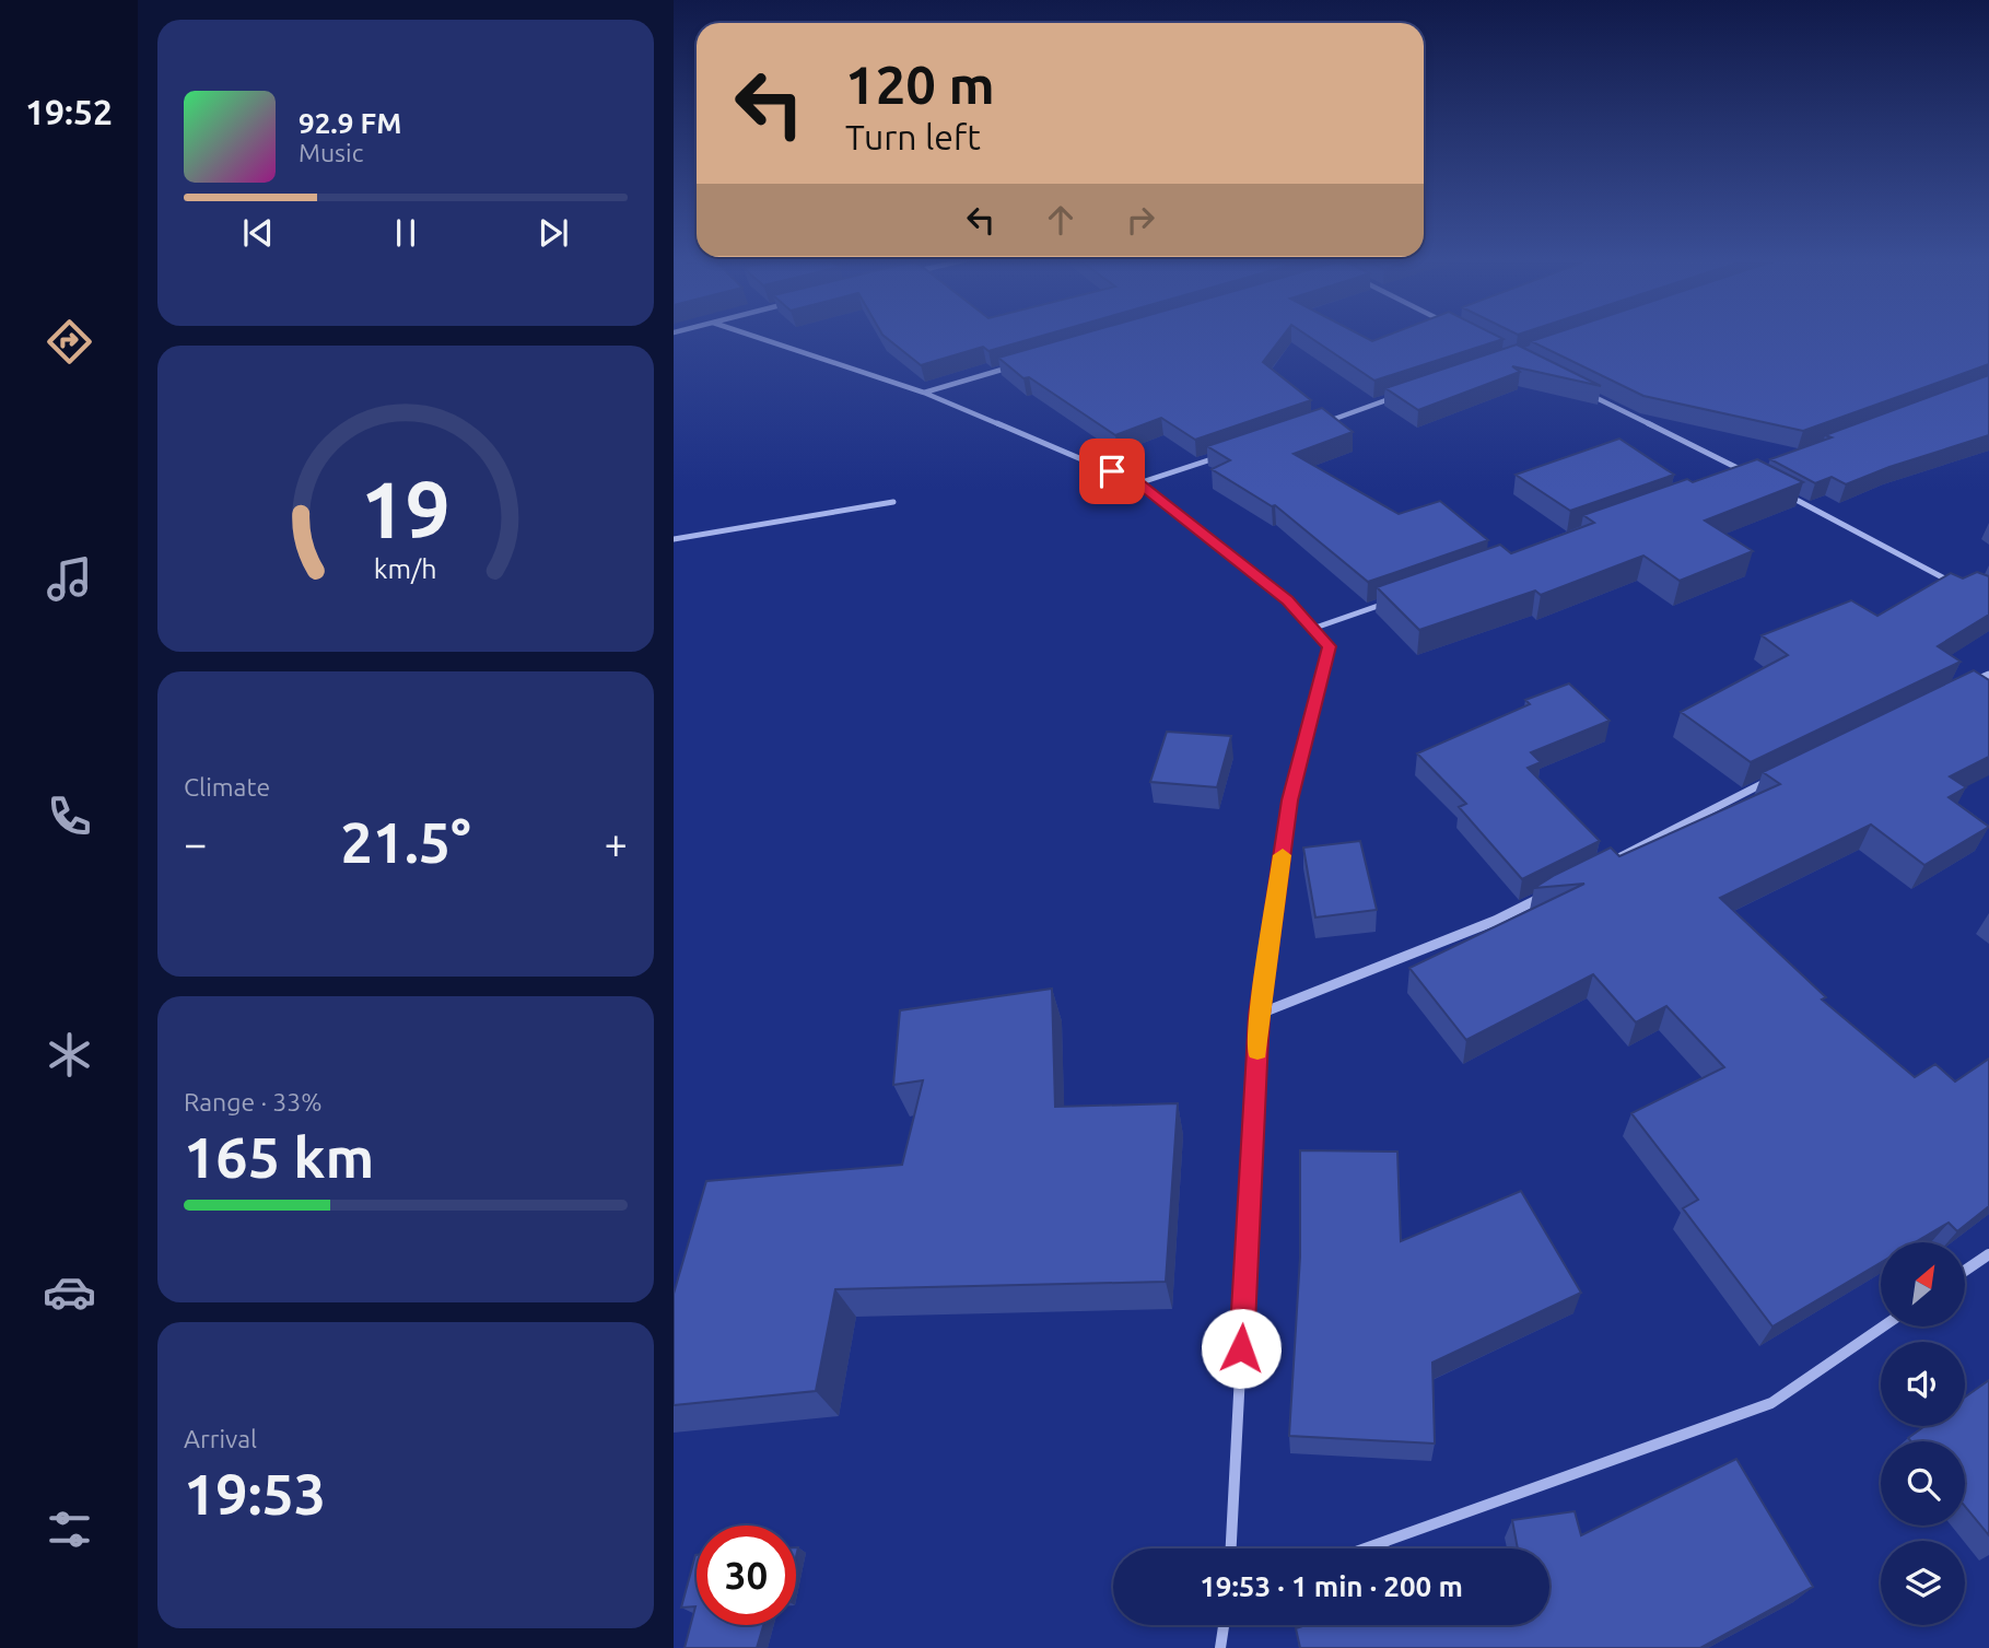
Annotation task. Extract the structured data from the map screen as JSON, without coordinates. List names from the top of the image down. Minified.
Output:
{"north":"top right","page":{"tabs":"19:52","turn":["120 m","Turn left"],"song":["92.9 FM","Music"],"tile":["Climate",["Range · 33%","165 km"],["Arrival","19:53"]],"heat":["−","21.5°","+"],"limit":"30","trip":"19:53 · 1 min · 200 m","gauge":["19","km/h"]}}
